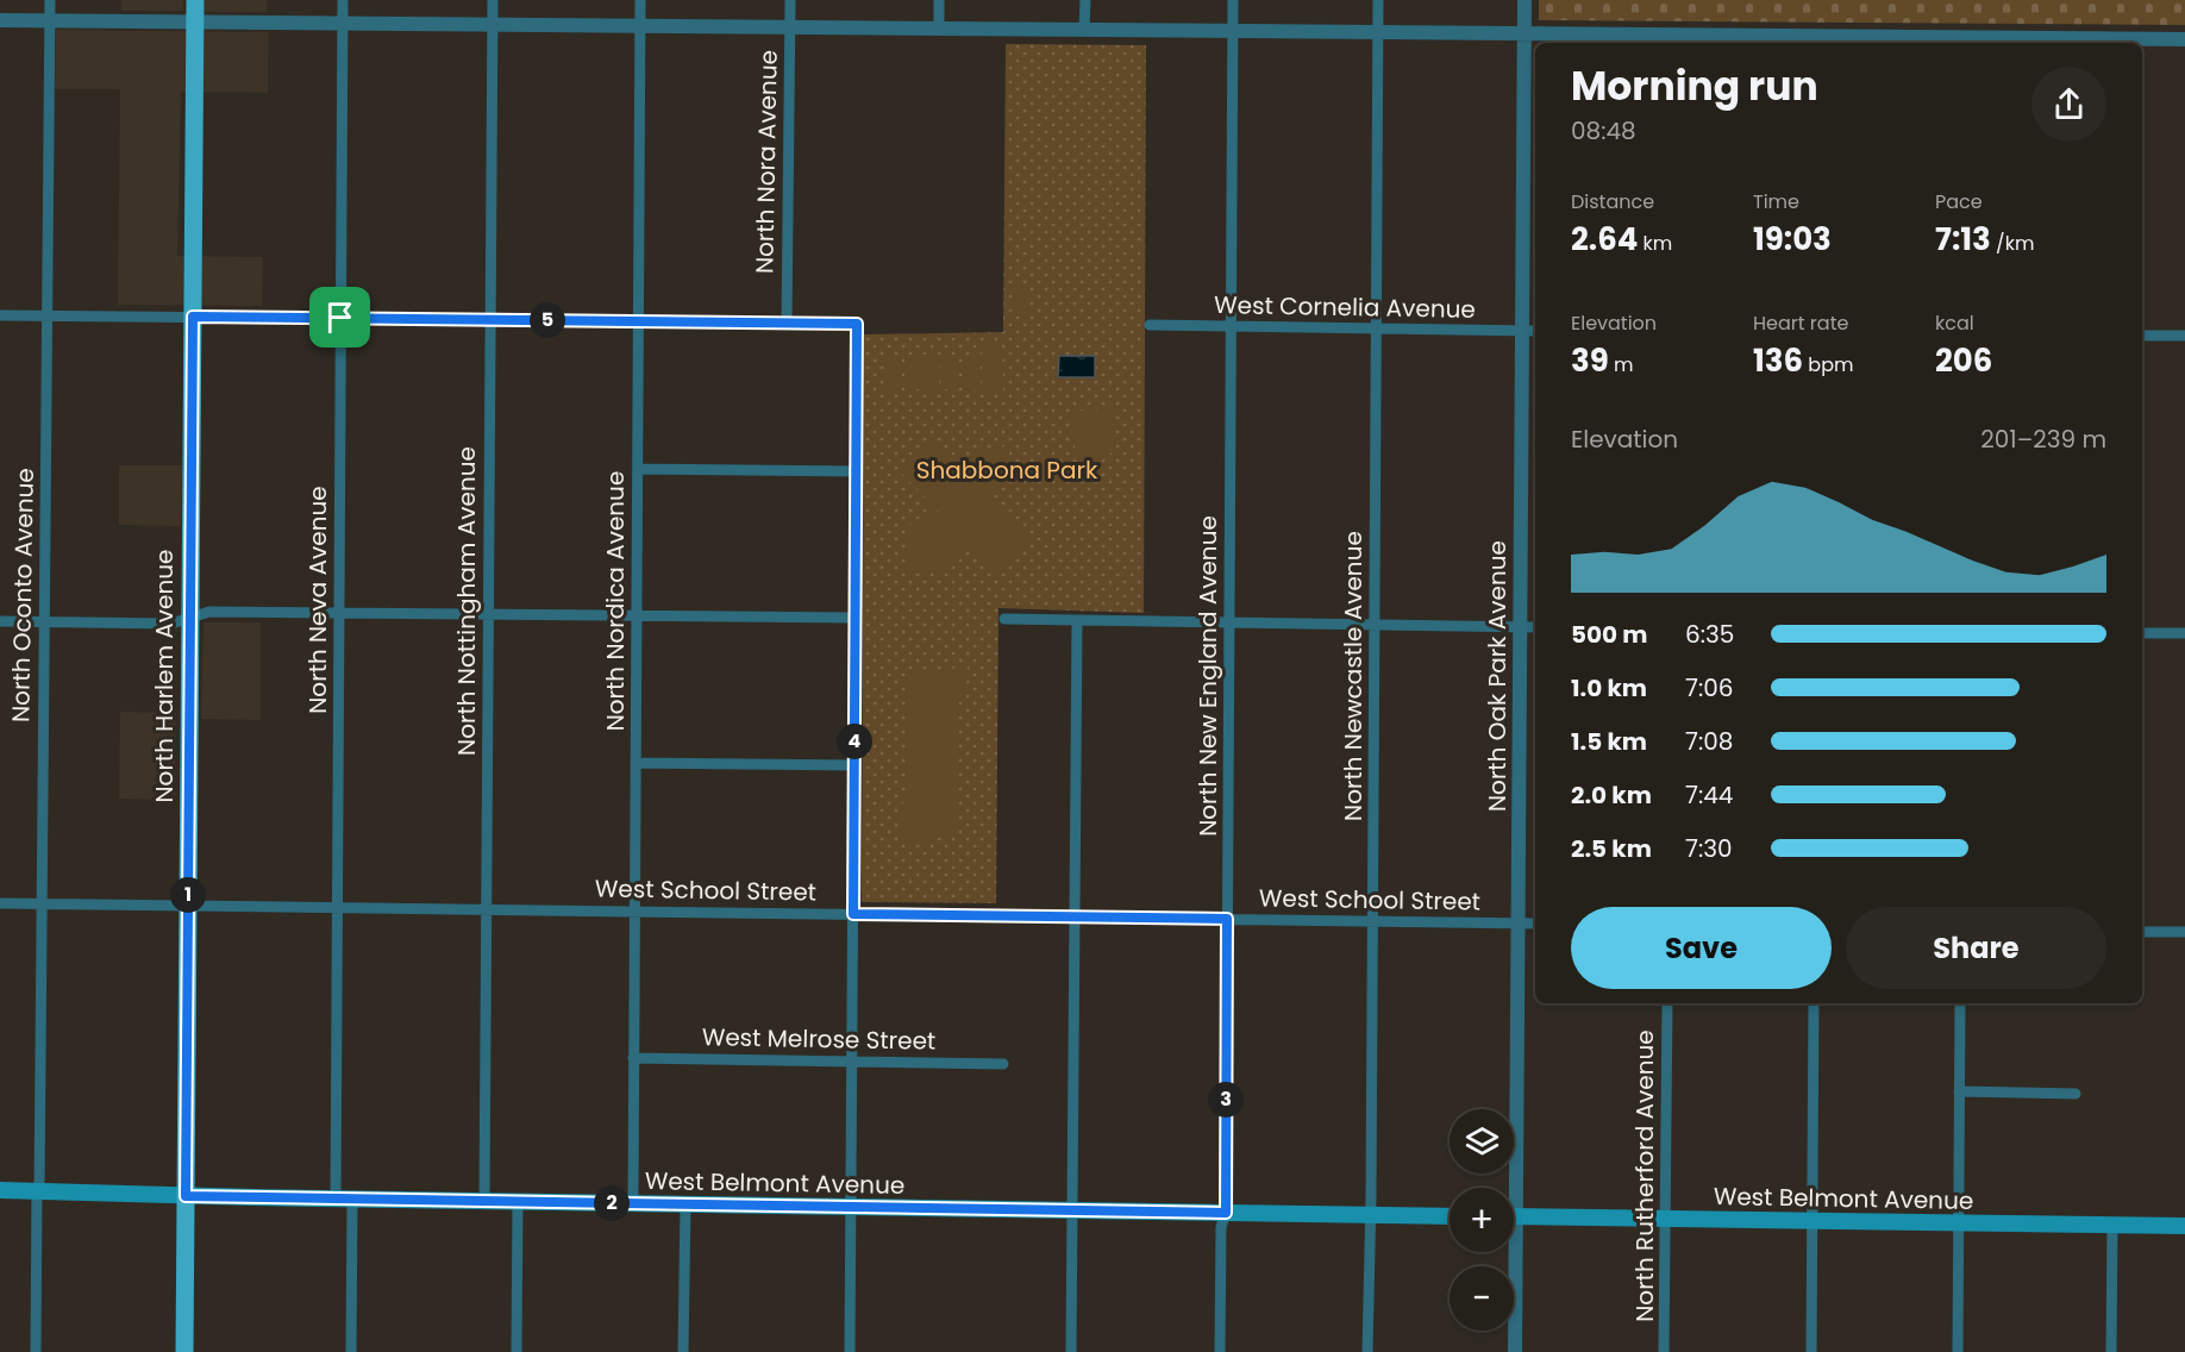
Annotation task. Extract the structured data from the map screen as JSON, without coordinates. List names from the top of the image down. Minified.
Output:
{"streets":{"main road":["North Harlem Avenue","West Belmont Avenue"],"street":["North Nora Avenue","West Cornelia Avenue","North Oconto Avenue","North Neva Avenue","North Nottingham Avenue","North Nordica Avenue","North New England Avenue","North Newcastle Avenue","North Oak Park Avenue","West School Street","West Melrose Street","North Rutherford Avenue"]},"crossings":[["West Cornelia Avenue","North New England Avenue"],["West Cornelia Avenue","North Newcastle Avenue"],["West Cornelia Avenue","North Oak Park Avenue"],["North Oconto Avenue","West School Street"],["North Oconto Avenue","West Belmont Avenue"],["North Neva Avenue","West School Street"],["North Neva Avenue","West Belmont Avenue"],["North Nottingham Avenue","West School Street"],["North Nottingham Avenue","West Belmont Avenue"],["North Nordica Avenue","West School Street"],["North Nordica Avenue","West Melrose Street"],["North Nordica Avenue","West Belmont Avenue"],["North Harlem Avenue","West School Street"],["North Harlem Avenue","West Belmont Avenue"],["North New England Avenue","West School Street"],["North New England Avenue","West Belmont Avenue"],["North Newcastle Avenue","West School Street"],["North Newcastle Avenue","West Belmont Avenue"],["North Oak Park Avenue","West School Street"],["North Rutherford Avenue","West Belmont Avenue"]],"parks":["Shabbona Park"],"page":{"heading":["Morning run","08:48"],"stats":[["Distance","2.64 km"],["Time","19:03"],["Pace","7:13 /km"],["Elevation","39 m"],["Heart rate","136 bpm"],["kcal","206"]],"pins":["5","4","1","3","2"],"chart":["Elevation","201–239 m"],"list":[{"name":"500 m","note":"6:35"},{"name":"1.0 km","note":"7:06"},{"name":"1.5 km","note":"7:08"},{"name":"2.0 km","note":"7:44"},{"name":"2.5 km","note":"7:30"}],"buttons":["Save","Share"],"map_buttons":["+","−"]}}
